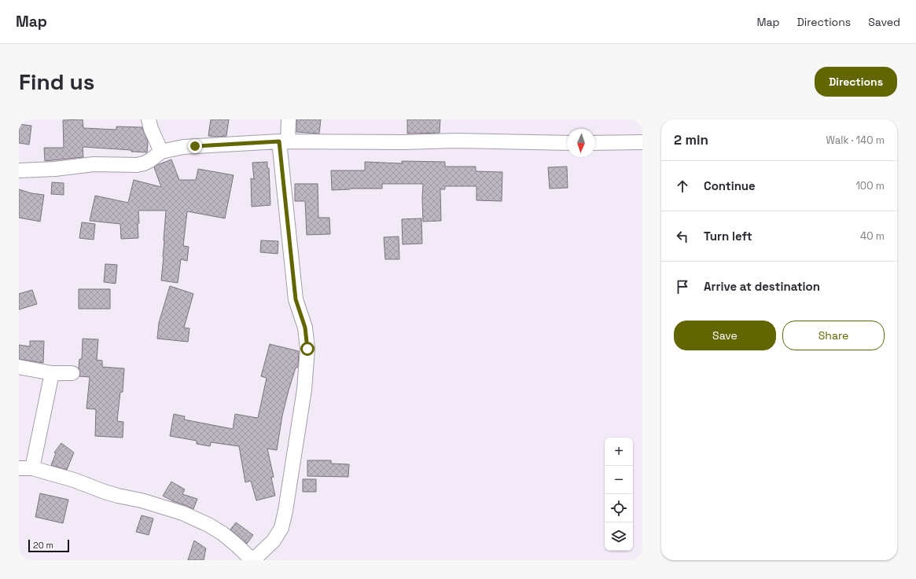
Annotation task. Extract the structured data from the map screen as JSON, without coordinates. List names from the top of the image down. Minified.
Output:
{"scale_bar":"20 m","north":"bottom","page":{"header":"Map","nav":["Map","Directions","Saved"],"buttons":["Directions",["Save","Share"]],"title":"Find us","heading":["2 min","Walk · 140 m"],"list":[["Continue","100 m"],["Turn left","40 m"],"Arrive at destination"],"map_buttons":["+","−"],"scale":"20 m"}}
